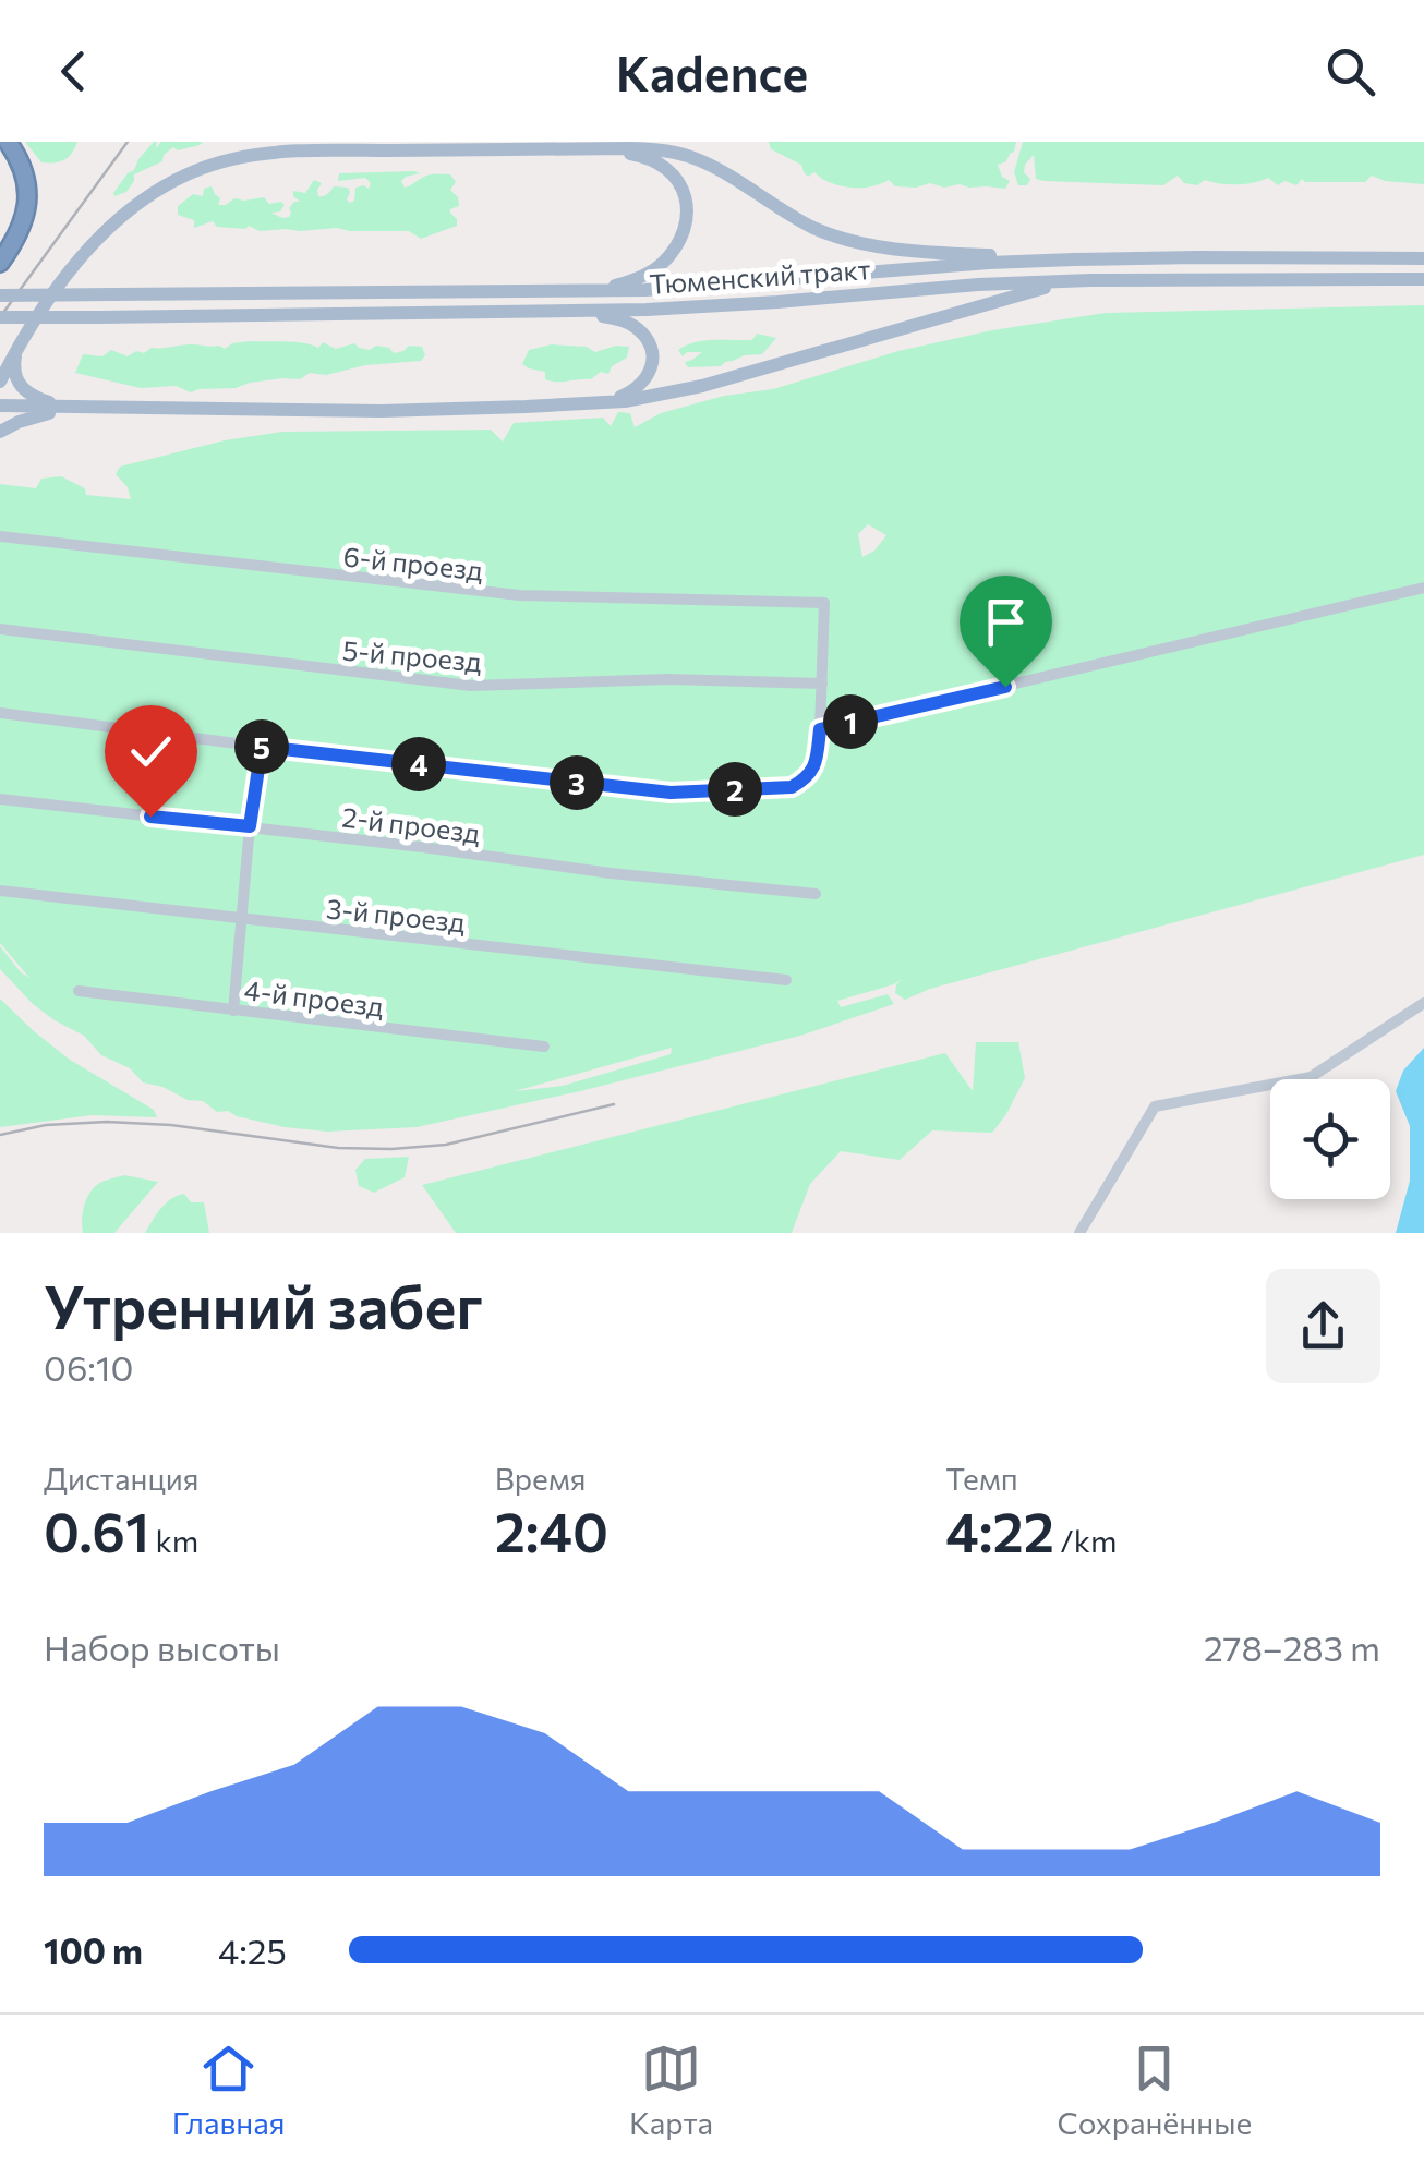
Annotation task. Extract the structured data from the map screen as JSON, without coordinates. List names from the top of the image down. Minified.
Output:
{"streets":{"main road":["Тюменский тракт"],"street":["6-й проезд","5-й проезд","2-й проезд","3-й проезд","4-й проезд"]},"crossings":[["6-й проезд","5-й проезд"]],"page":{"header":"Kadence","pins":["1","5","4","3","2"],"heading":["Утренний забег","06:10"],"stats":[["Дистанция","0.61 km"],["Время","2:40"],["Темп","4:22 /km"]],"chart":["Набор высоты","278–283 m"],"list":[{"name":"100 m","note":"4:25"}],"tabs":["Главная","Карта","Сохранённые"]}}
